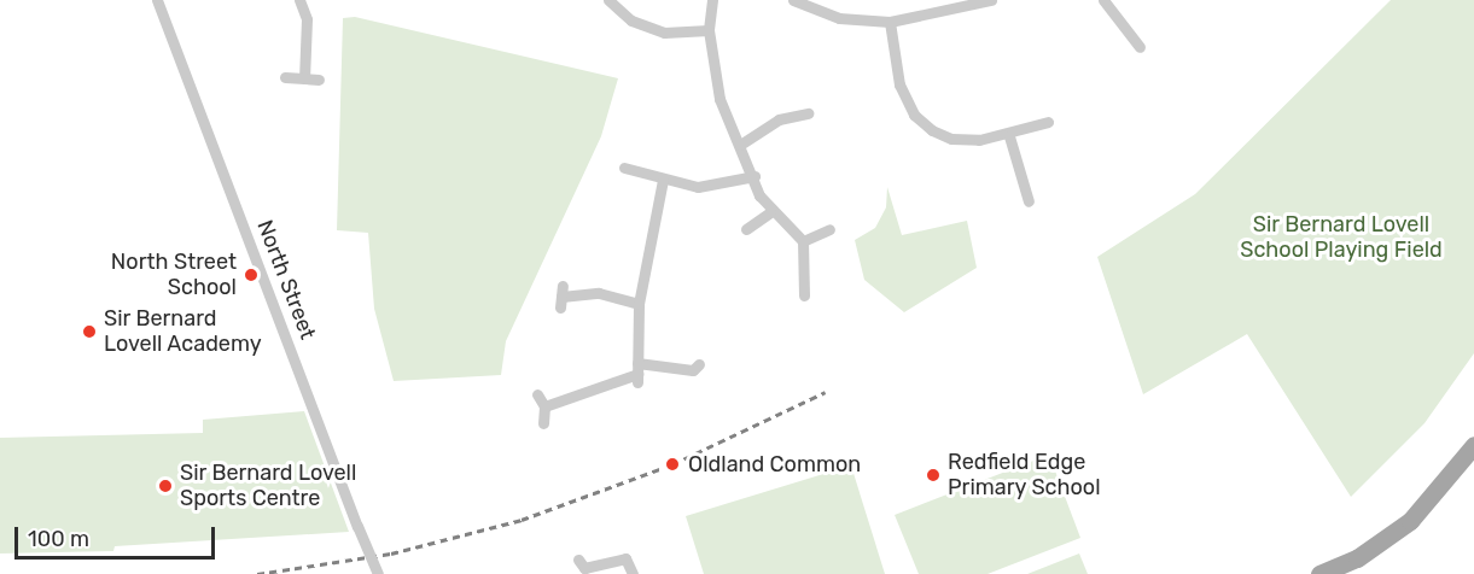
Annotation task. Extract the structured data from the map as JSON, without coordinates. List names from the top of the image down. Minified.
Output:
{"streets":{"street":["North Street"]},"parks":["Sir Bernard Lovell School Playing Field"],"places":["North Street School","Sir Bernard Lovell Academy","Oldland Common","Redfield Edge Primary School","Sir Bernard Lovell Sports Centre"],"scale_bar":"100 m"}
